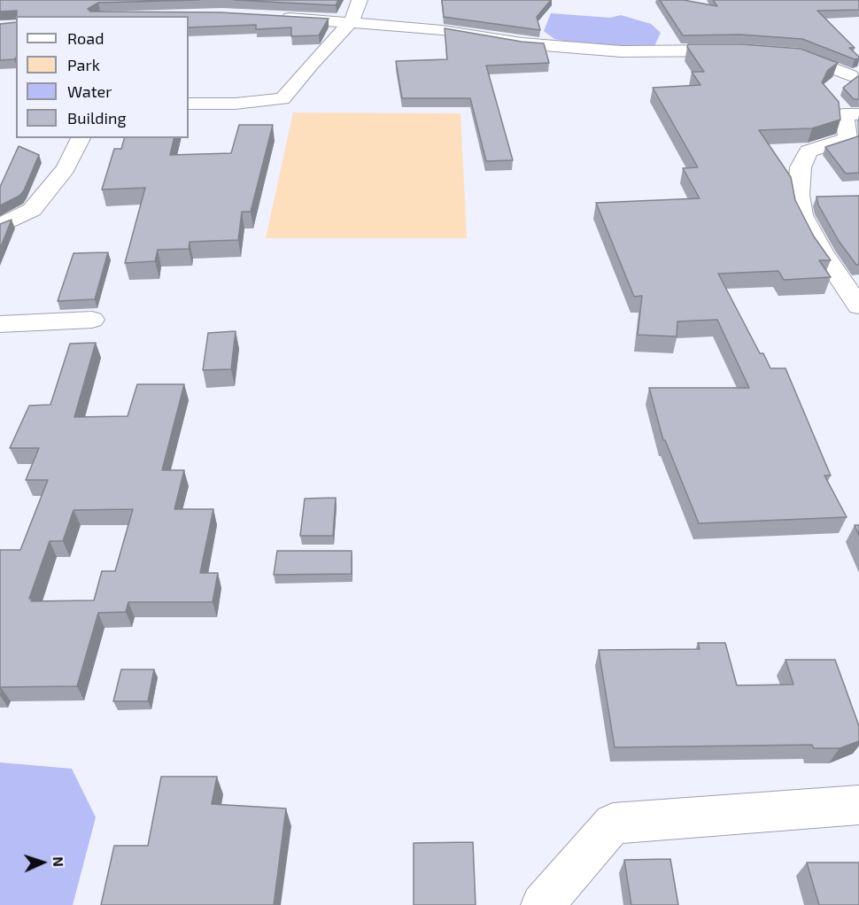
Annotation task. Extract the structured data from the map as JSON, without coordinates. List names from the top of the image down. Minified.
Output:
{"legend":["Road","Park","Water","Building"],"north":"right"}
